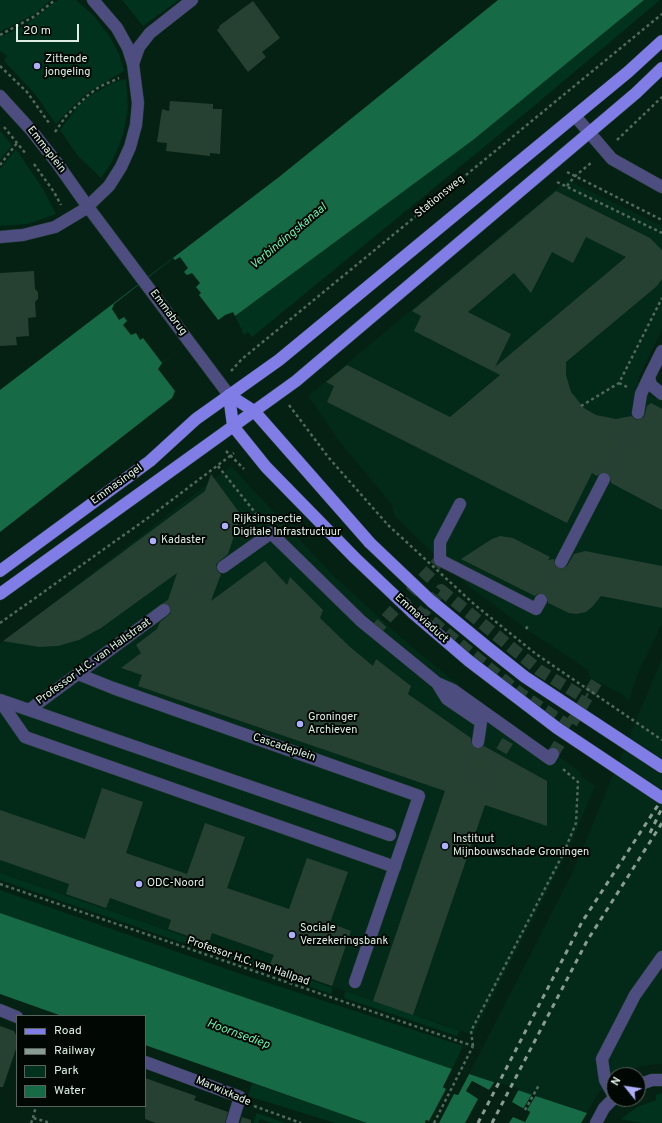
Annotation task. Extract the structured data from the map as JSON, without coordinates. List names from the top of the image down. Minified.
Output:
{"streets":{"main road":["Emmabrug","Emmasingel","Emmaviaduct"],"street":["Emmaplein","Professor H.C. van Hallstraat","Cascadeplein","Marwixkade"],"path":["Stationsweg","Professor H.C. van Hallpad"]},"crossings":[["Emmaplein","Emmabrug"],["Stationsweg","Emmabrug"],["Emmabrug","Emmasingel"],["Emmabrug","Emmaviaduct"],["Emmasingel","Emmaviaduct"],["Professor H.C. van Hallstraat","Cascadeplein"]],"water":["Verbindingskanaal","Hoornsediep"],"places":["Zittende jongeling","Rijksinspectie Digitale Infrastructuur","Kadaster","Groninger Archieven","Instituut Mijnbouwschade Groningen","ODC-Noord","Sociale Verzekeringsbank"],"legend":["Road","Railway","Park","Water"],"scale_bar":"20 m","north":"top left"}
